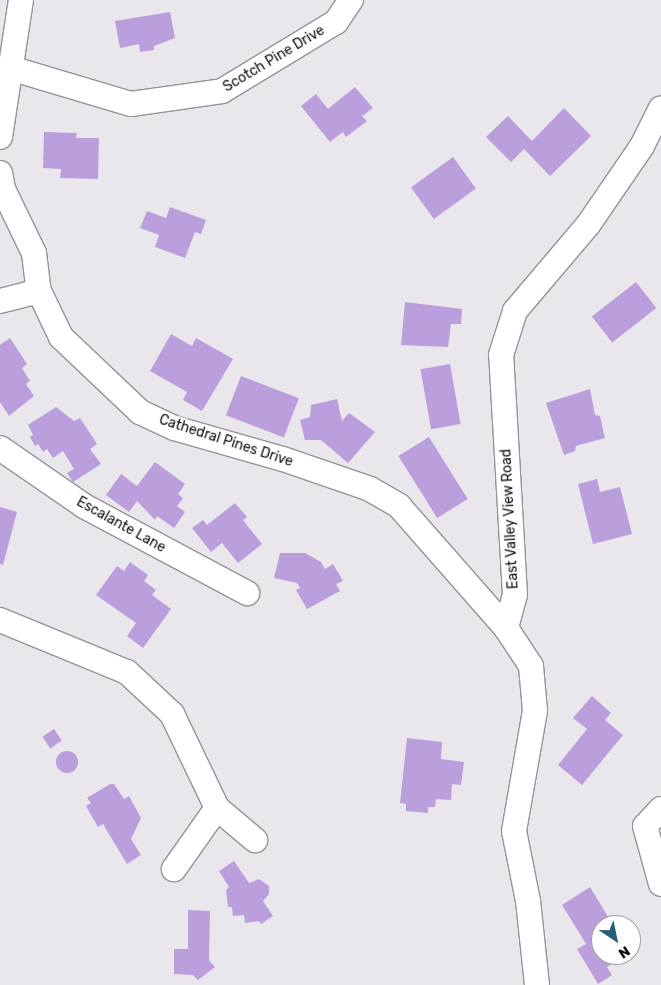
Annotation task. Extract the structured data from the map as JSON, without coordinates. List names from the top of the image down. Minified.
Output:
{"streets":{"street":["Scotch Pine Drive","Cathedral Pines Drive","East Valley View Road","Escalante Lane"]},"crossings":[["Cathedral Pines Drive","East Valley View Road"]],"north":"bottom right"}
